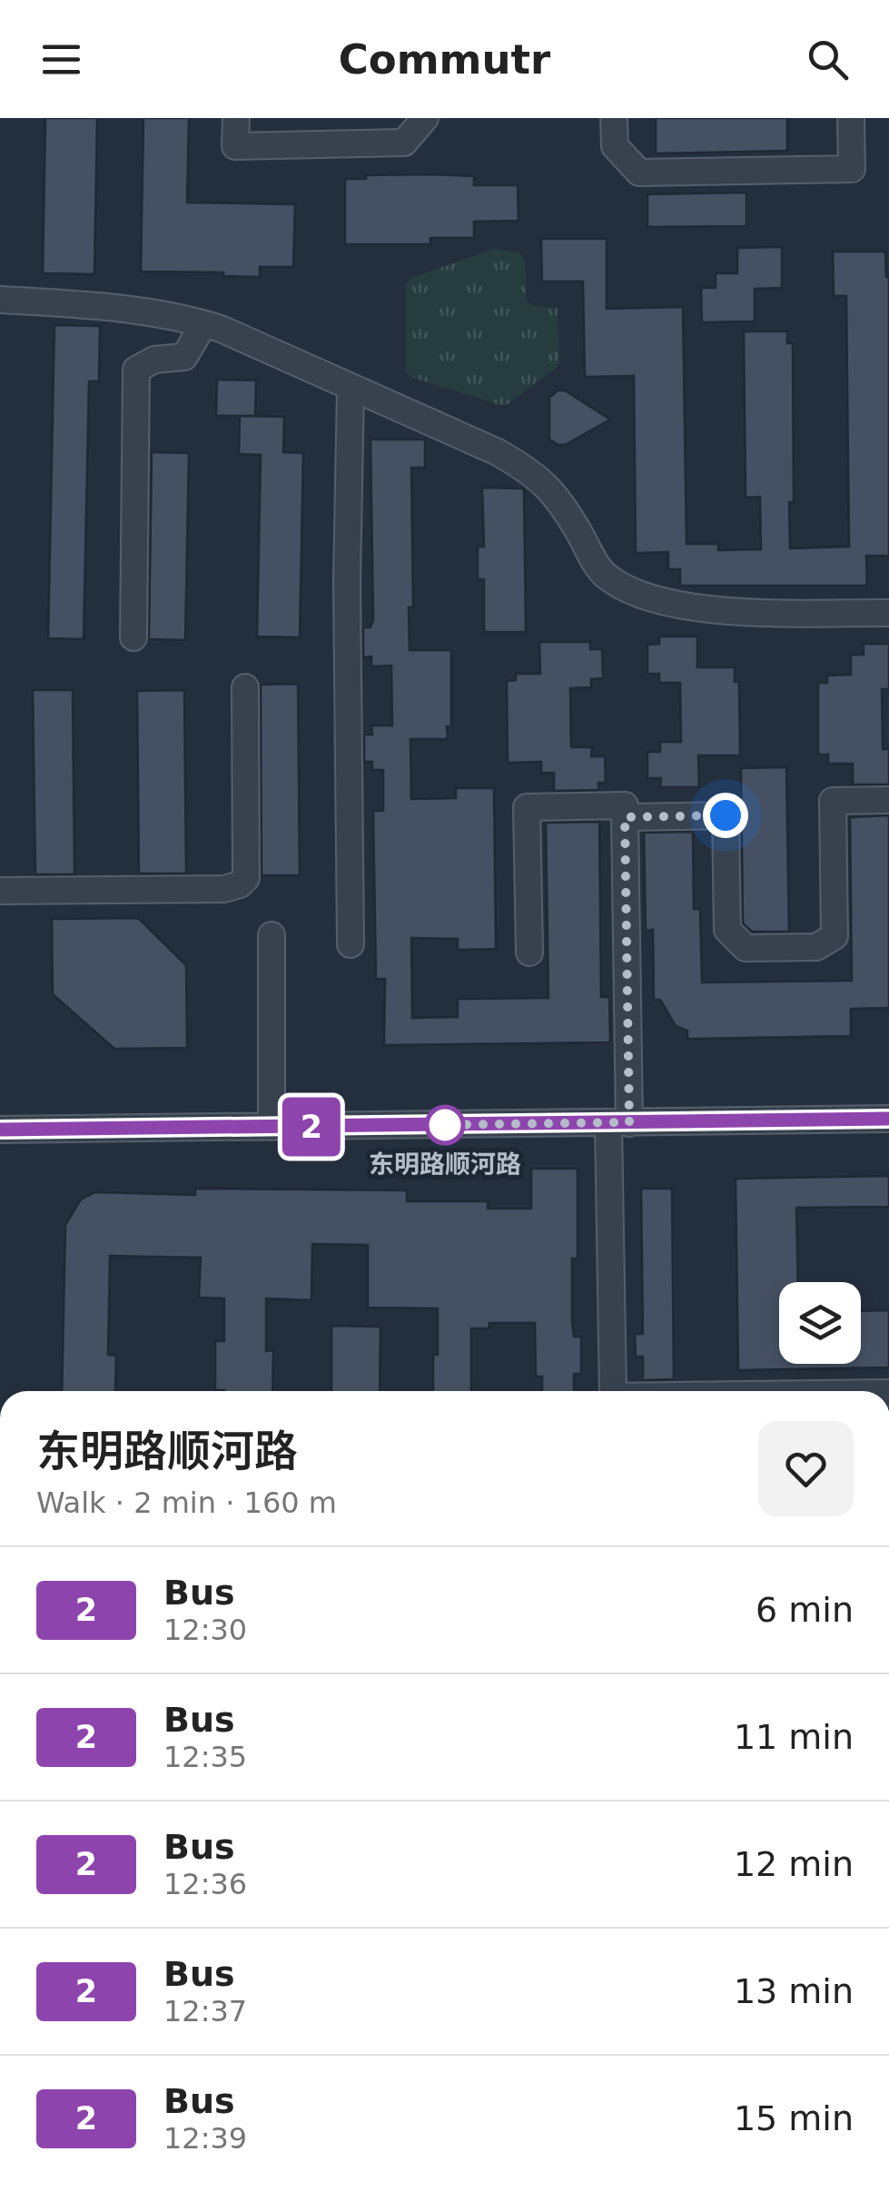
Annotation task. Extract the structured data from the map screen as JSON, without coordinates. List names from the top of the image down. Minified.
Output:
{"places":["东明路顺河路"],"lines":["bus line 2"],"page":{"header":"Commutr","on_map":"2","heading":["东明路顺河路","Walk · 2 min · 160 m"],"list":[{"mark":"2","name":"Bus","note":"12:30","value":"6 min"},{"mark":"2","name":"Bus","note":"12:35","value":"11 min"},{"mark":"2","name":"Bus","note":"12:36","value":"12 min"},{"mark":"2","name":"Bus","note":"12:37","value":"13 min"},{"mark":"2","name":"Bus","note":"12:39","value":"15 min"}]}}
